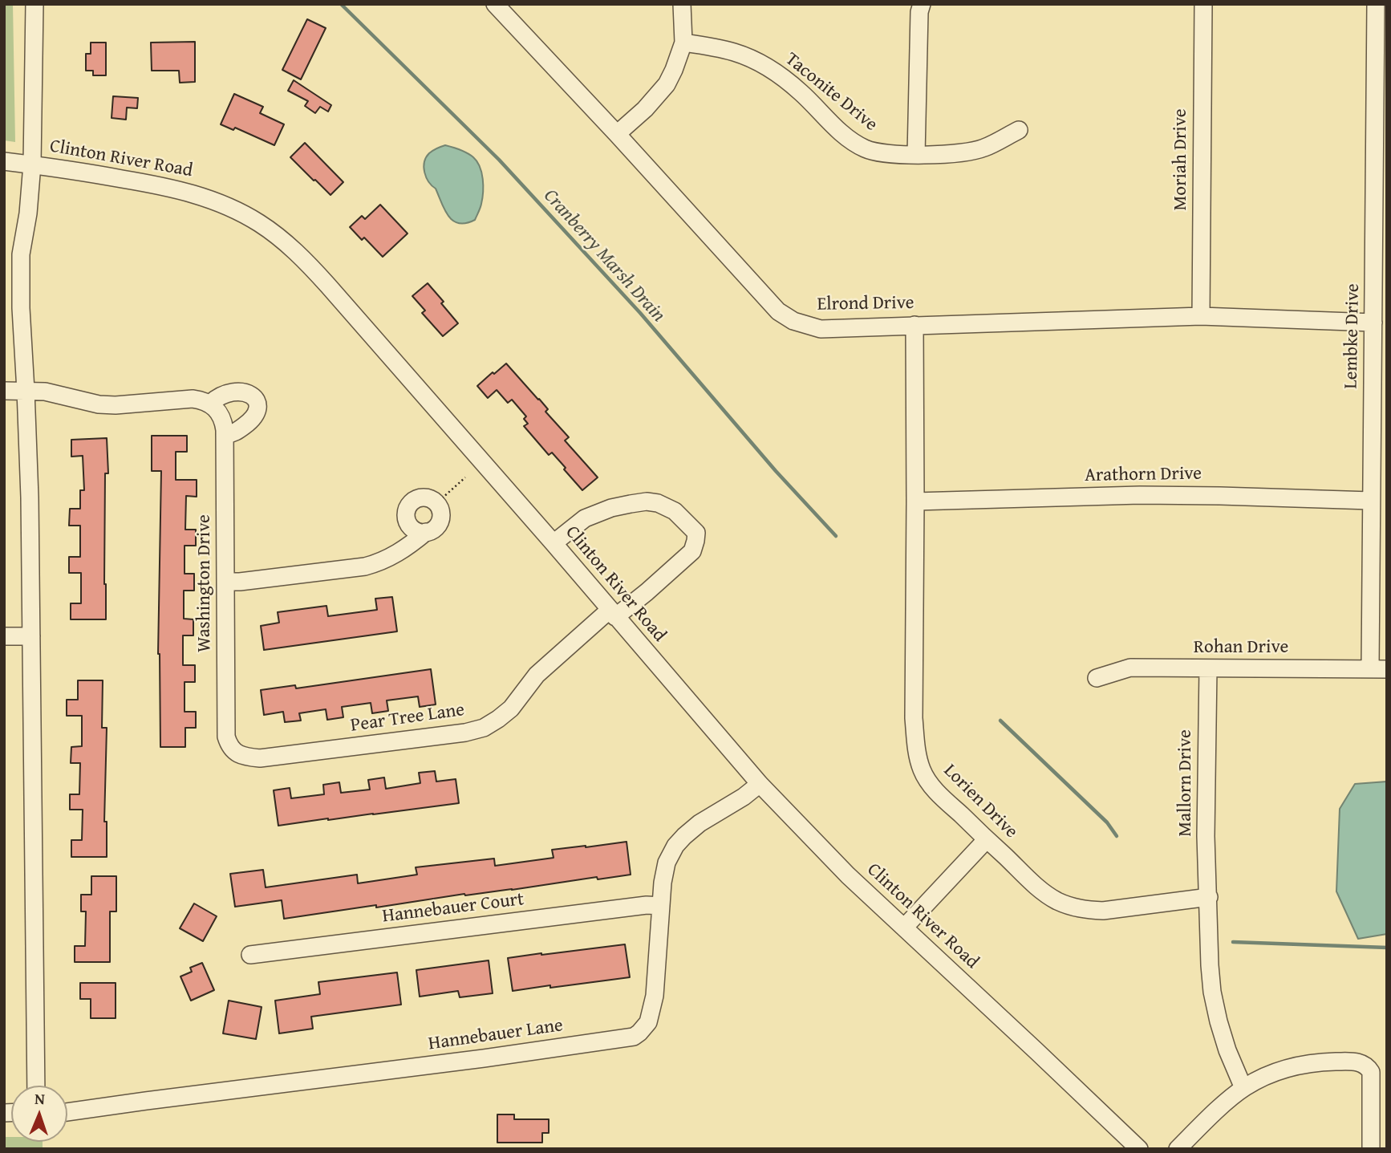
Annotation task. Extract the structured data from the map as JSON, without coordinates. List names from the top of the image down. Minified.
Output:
{"streets":{"street":["Taconite Drive","Clinton River Road","Moriah Drive","Elrond Drive","Lembke Drive","Arathorn Drive","Washington Drive","Rohan Drive","Pear Tree Lane","Mallorn Drive","Lorien Drive","Hannebauer Court","Hannebauer Lane"]},"crossings":[["Clinton River Road","Pear Tree Lane"],["Clinton River Road","Hannebauer Lane"],["Moriah Drive","Elrond Drive"],["Elrond Drive","Lembke Drive"],["Elrond Drive","Lorien Drive"],["Lembke Drive","Arathorn Drive"],["Lembke Drive","Rohan Drive"],["Arathorn Drive","Lorien Drive"],["Washington Drive","Pear Tree Lane"],["Rohan Drive","Mallorn Drive"],["Mallorn Drive","Lorien Drive"],["Hannebauer Court","Hannebauer Lane"]],"water":["Cranberry Marsh Drain"],"north":"top"}
